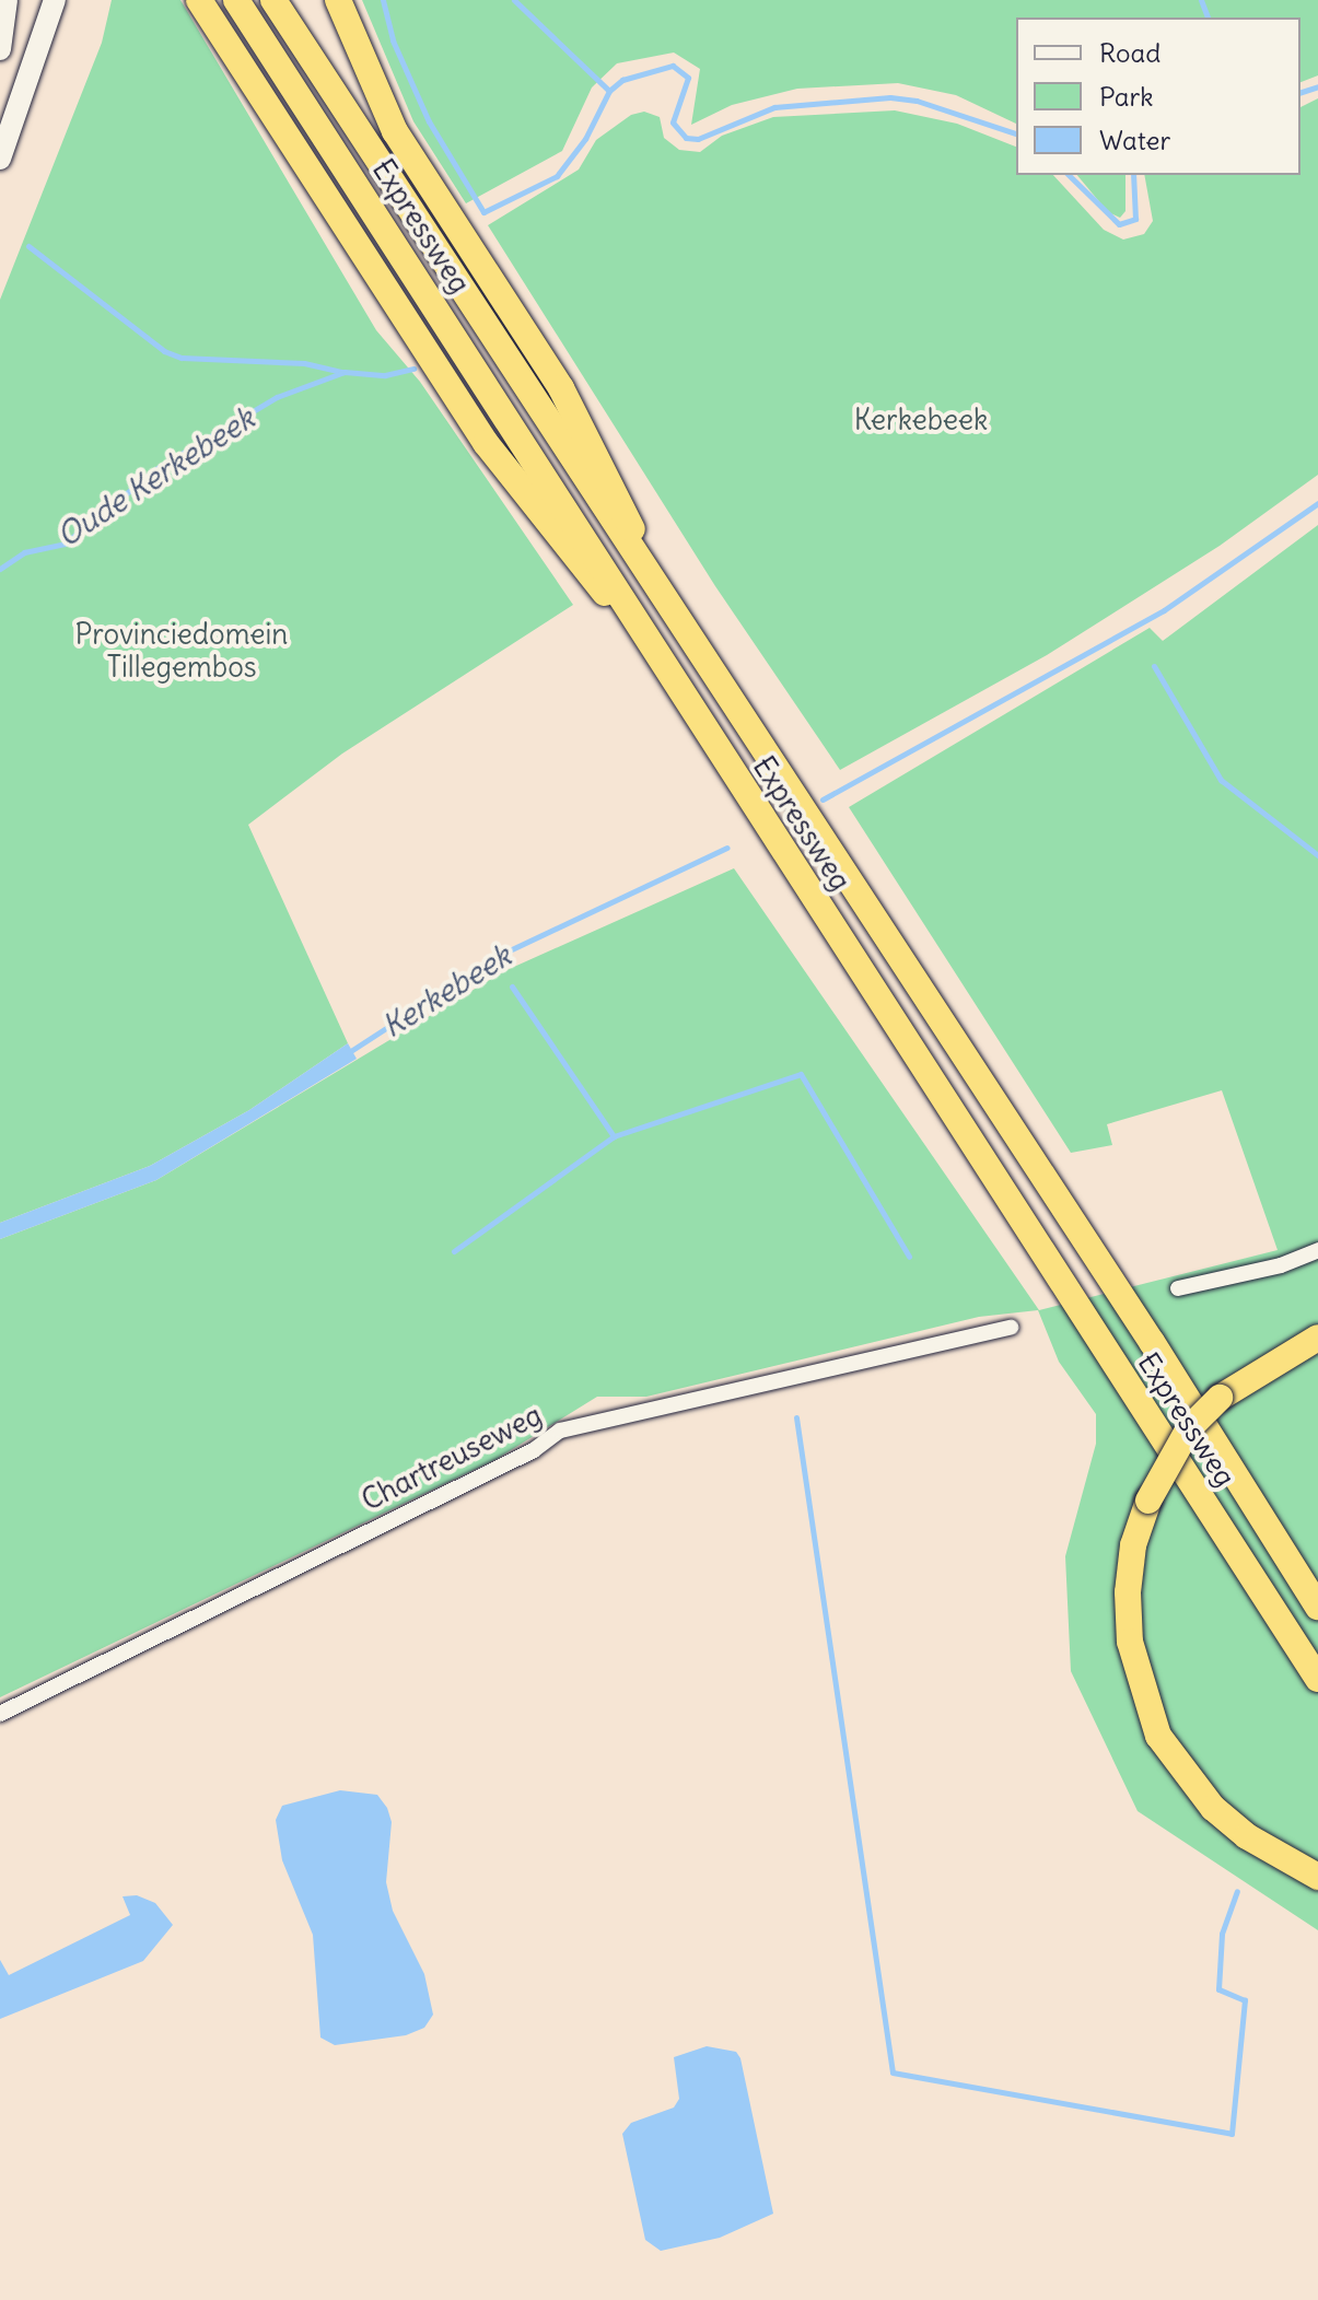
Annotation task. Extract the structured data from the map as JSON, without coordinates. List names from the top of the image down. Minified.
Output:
{"streets":{"highway":["Expressweg"],"street":["Chartreuseweg"]},"water":["Oude Kerkebeek","Kerkebeek"],"parks":["Kerkebeek","Provinciedomein Tillegembos"],"legend":["Road","Park","Water"]}
